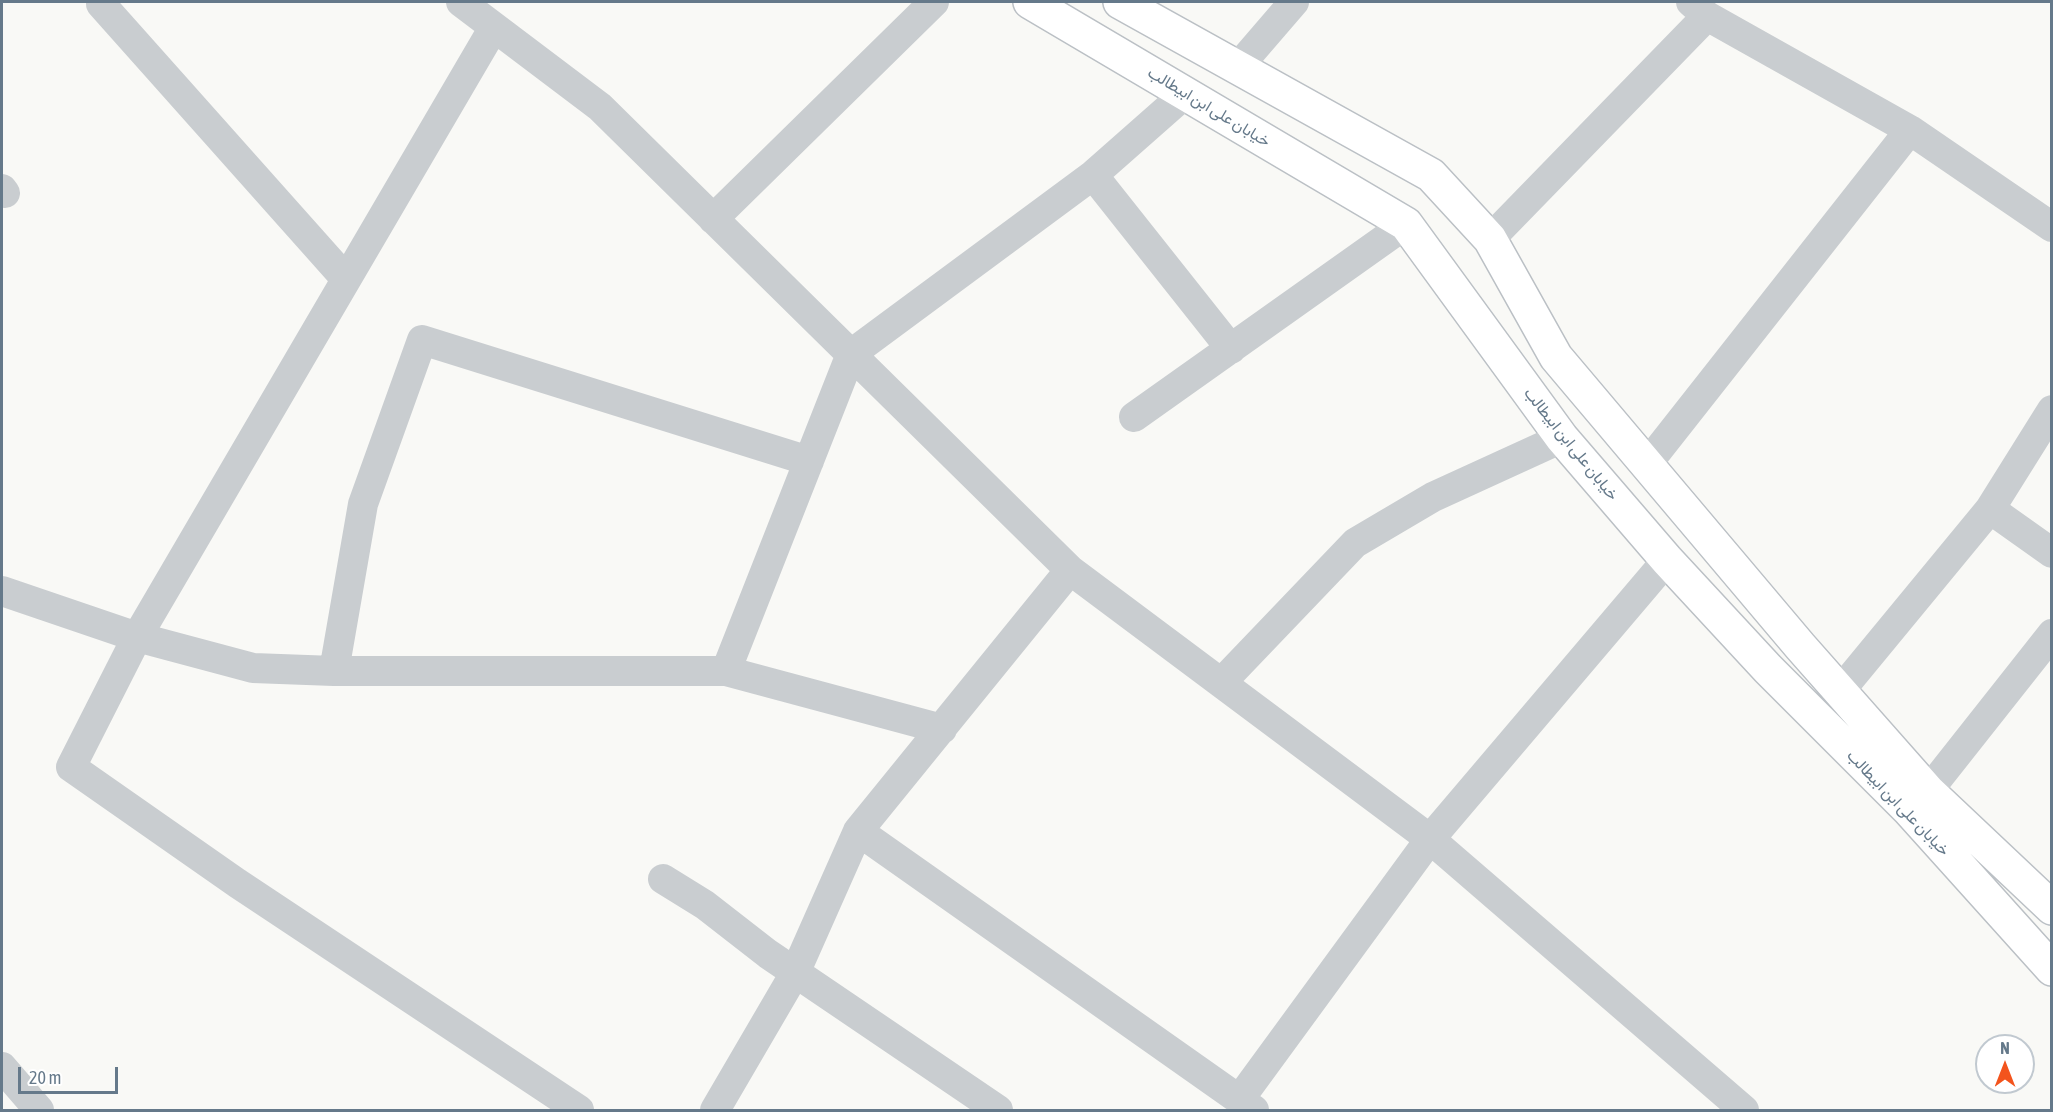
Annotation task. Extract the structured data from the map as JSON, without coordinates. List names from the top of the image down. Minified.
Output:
{"streets":{"street":["خیابان علی ابن ابیطالب"]},"scale_bar":"20 m","north":"top"}
